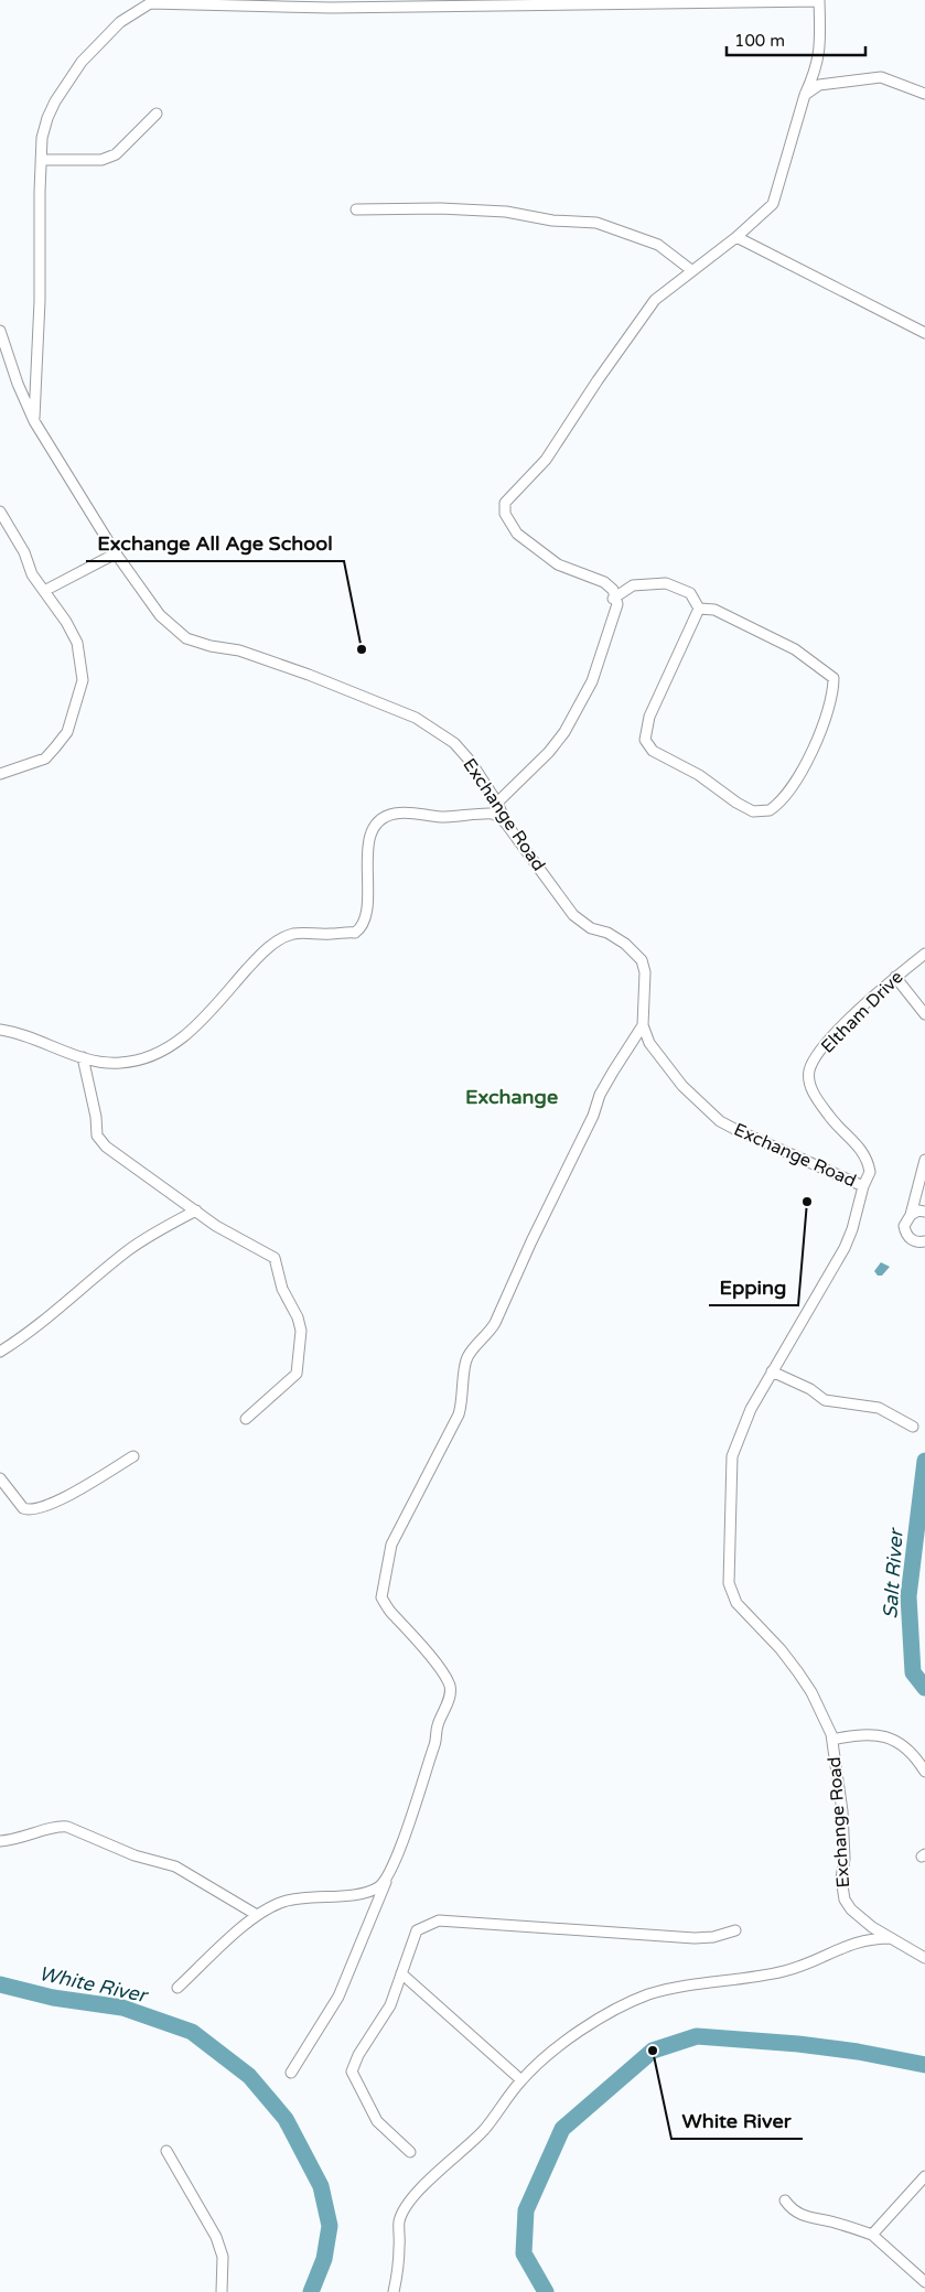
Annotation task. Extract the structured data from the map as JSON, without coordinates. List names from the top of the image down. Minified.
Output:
{"streets":{"street":["Exchange Road","Eltham Drive"]},"crossings":[["Exchange Road","Eltham Drive"]],"districts":["Exchange"],"water":["Salt River","White River"],"places":["Exchange All Age School","Epping","White River"],"scale_bar":"100 m"}
